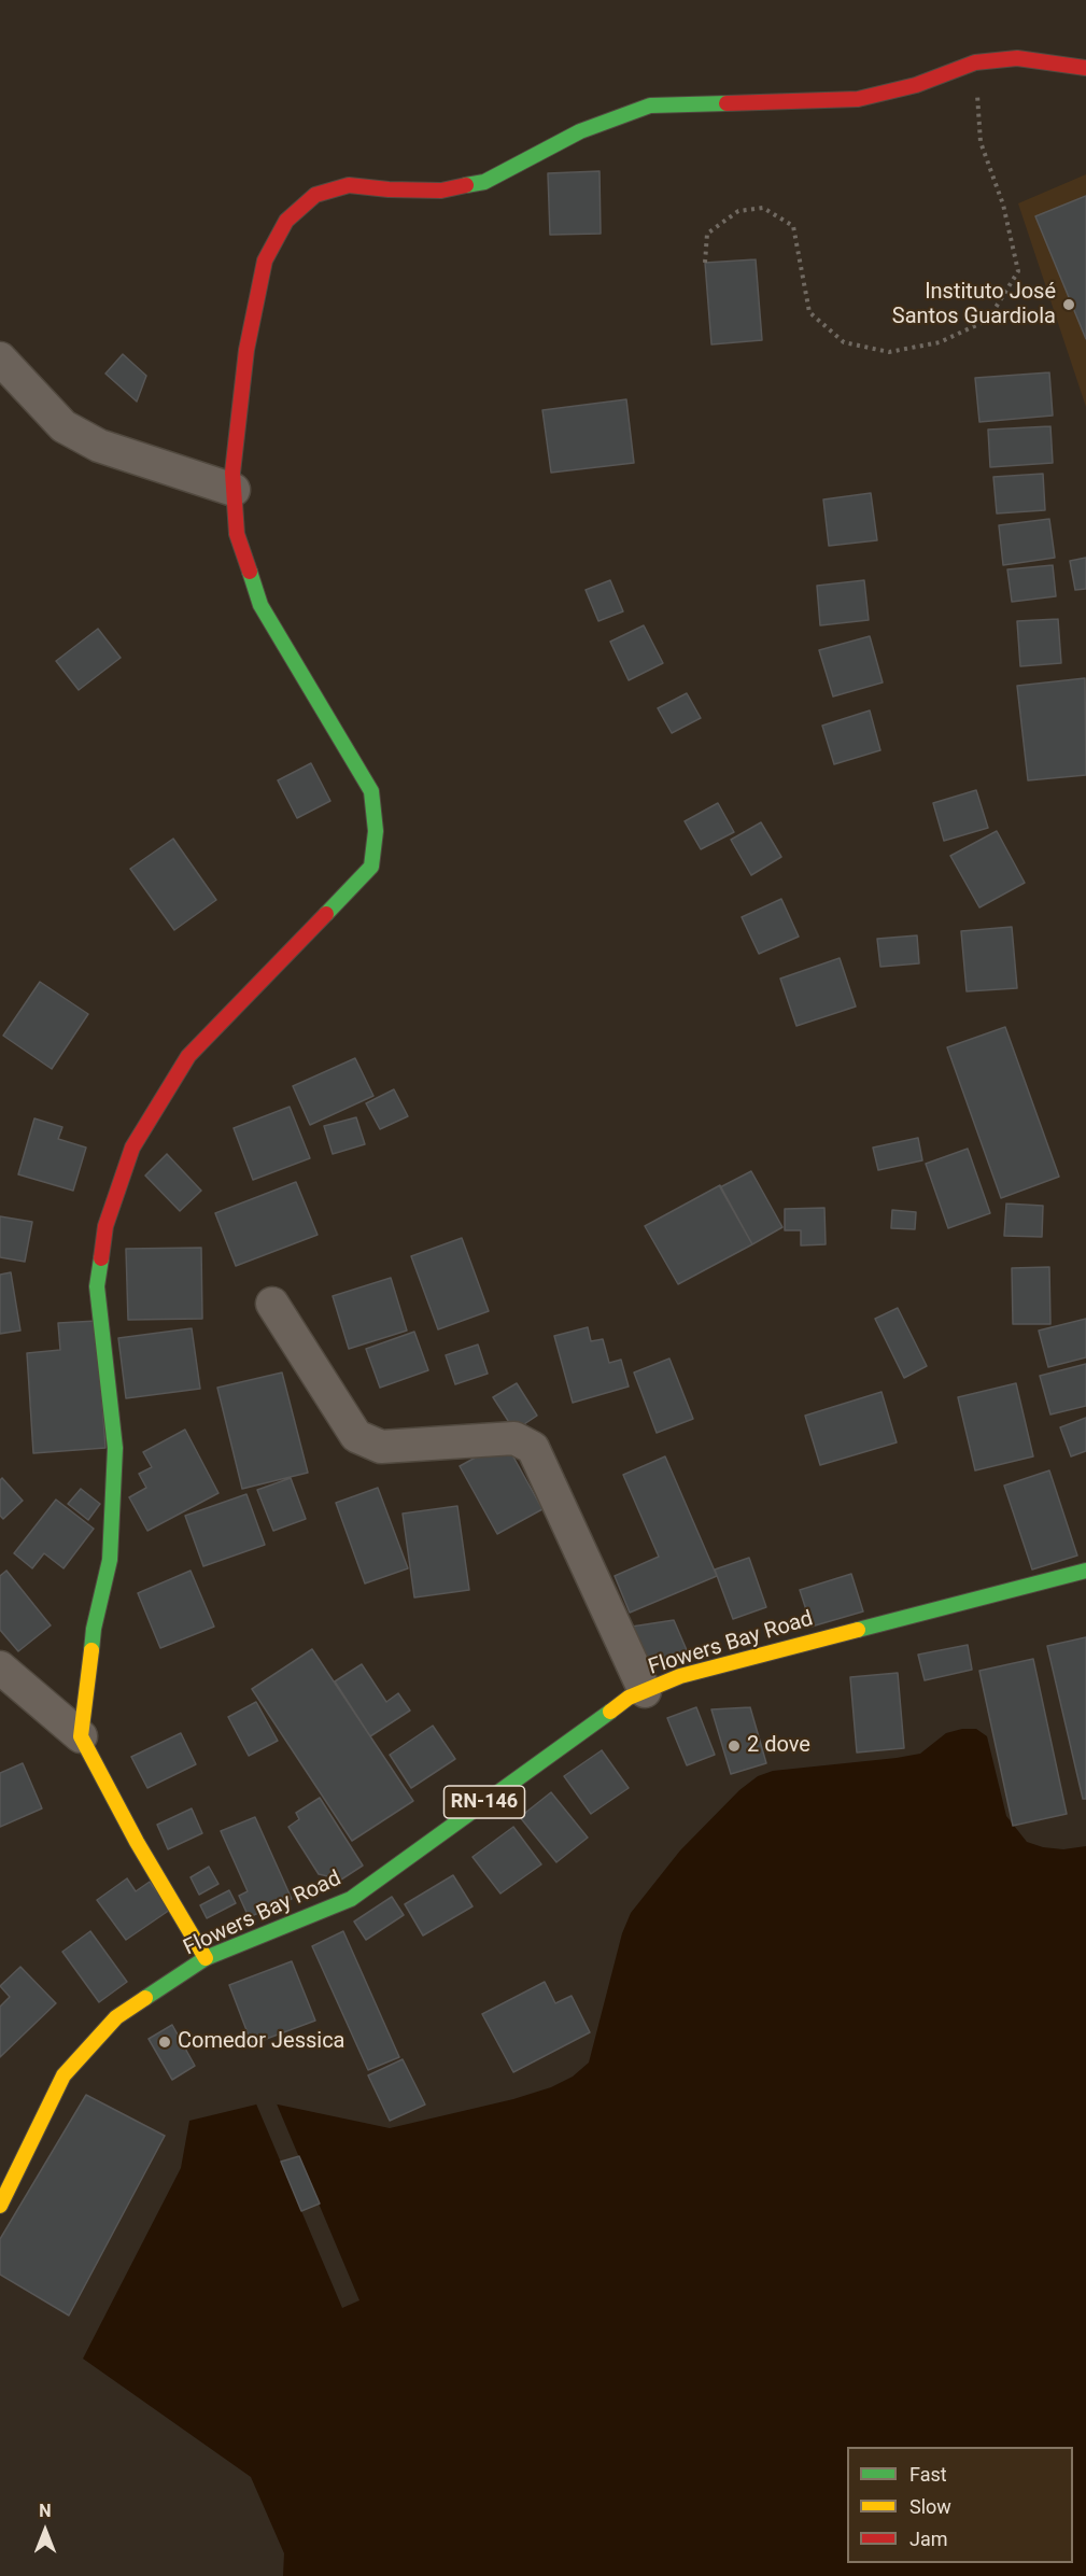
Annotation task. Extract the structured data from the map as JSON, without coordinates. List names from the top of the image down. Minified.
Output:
{"streets":{"street":["Flowers Bay Road","RN-146"]},"places":["Instituto José Santos Guardiola","2 dove","Comedor Jessica"],"legend":["Fast","Slow","Jam"],"north":"top"}
